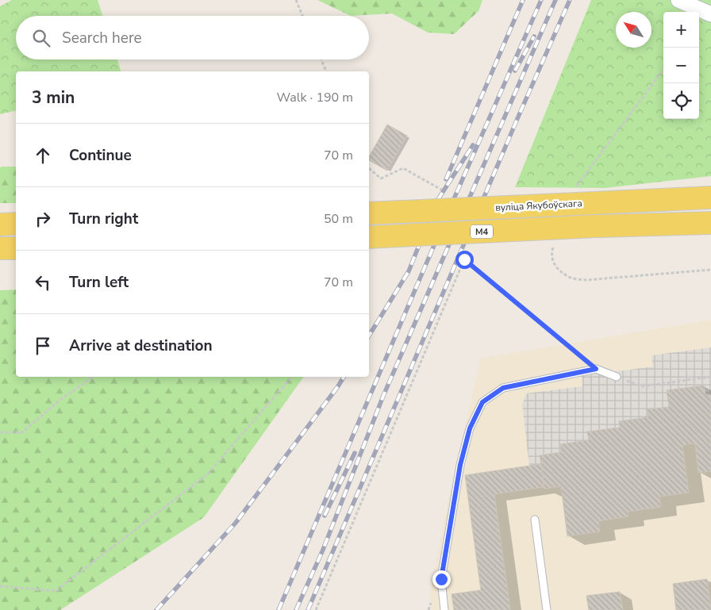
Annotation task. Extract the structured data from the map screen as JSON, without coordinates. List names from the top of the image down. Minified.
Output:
{"streets":{"main road":["вуліца Якубоўскага","М4"]},"north":"top left","page":{"map_buttons":["+","−"],"search":"Search here","heading":["3 min","Walk · 190 m"],"list":[["Continue","70 m"],["Turn right","50 m"],["Turn left","70 m"],"Arrive at destination"]}}
